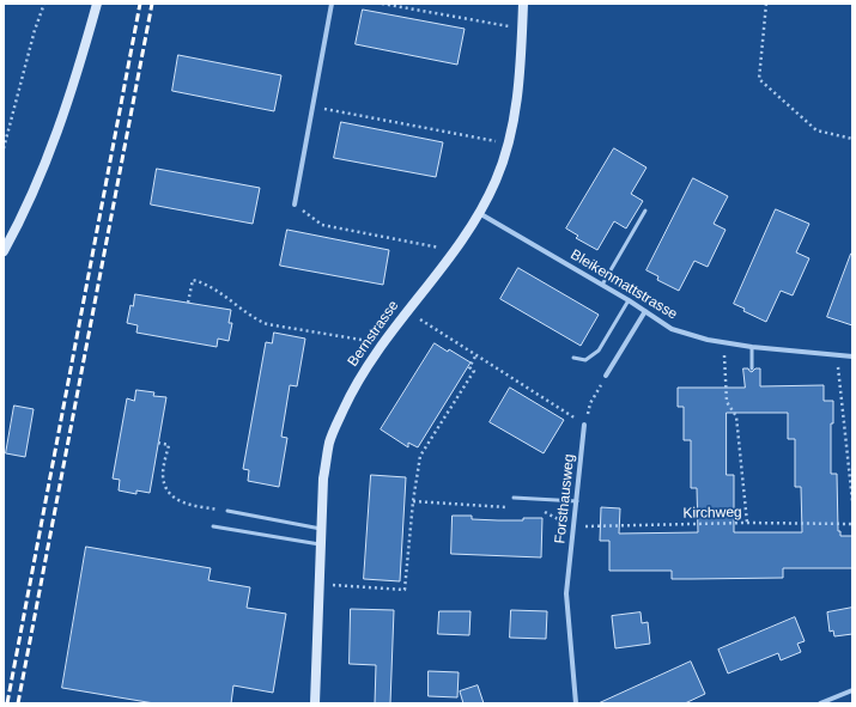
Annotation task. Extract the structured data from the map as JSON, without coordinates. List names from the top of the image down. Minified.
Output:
{"streets":{"street":["Bleikenmattstrasse","Bernstrasse","Forsthausweg"],"path":["Kirchweg"]},"crossings":[["Bleikenmattstrasse","Bernstrasse"],["Forsthausweg","Kirchweg"]]}
